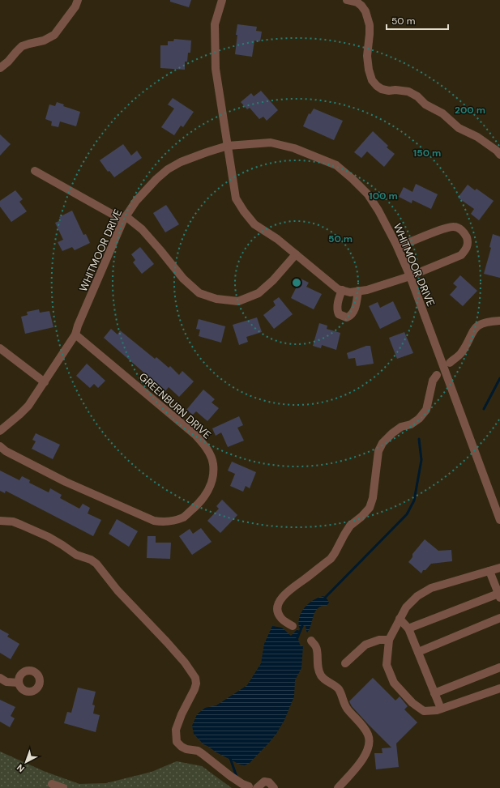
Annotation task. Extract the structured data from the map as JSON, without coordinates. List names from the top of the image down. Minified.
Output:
{"streets":{"street":["WHITMOOR DRIVE","GREENBURN DRIVE"]},"crossings":[["WHITMOOR DRIVE","GREENBURN DRIVE"]],"scale_bar":"50 m","north":"bottom left","rings":["200 m","150 m","100 m","50 m"]}
